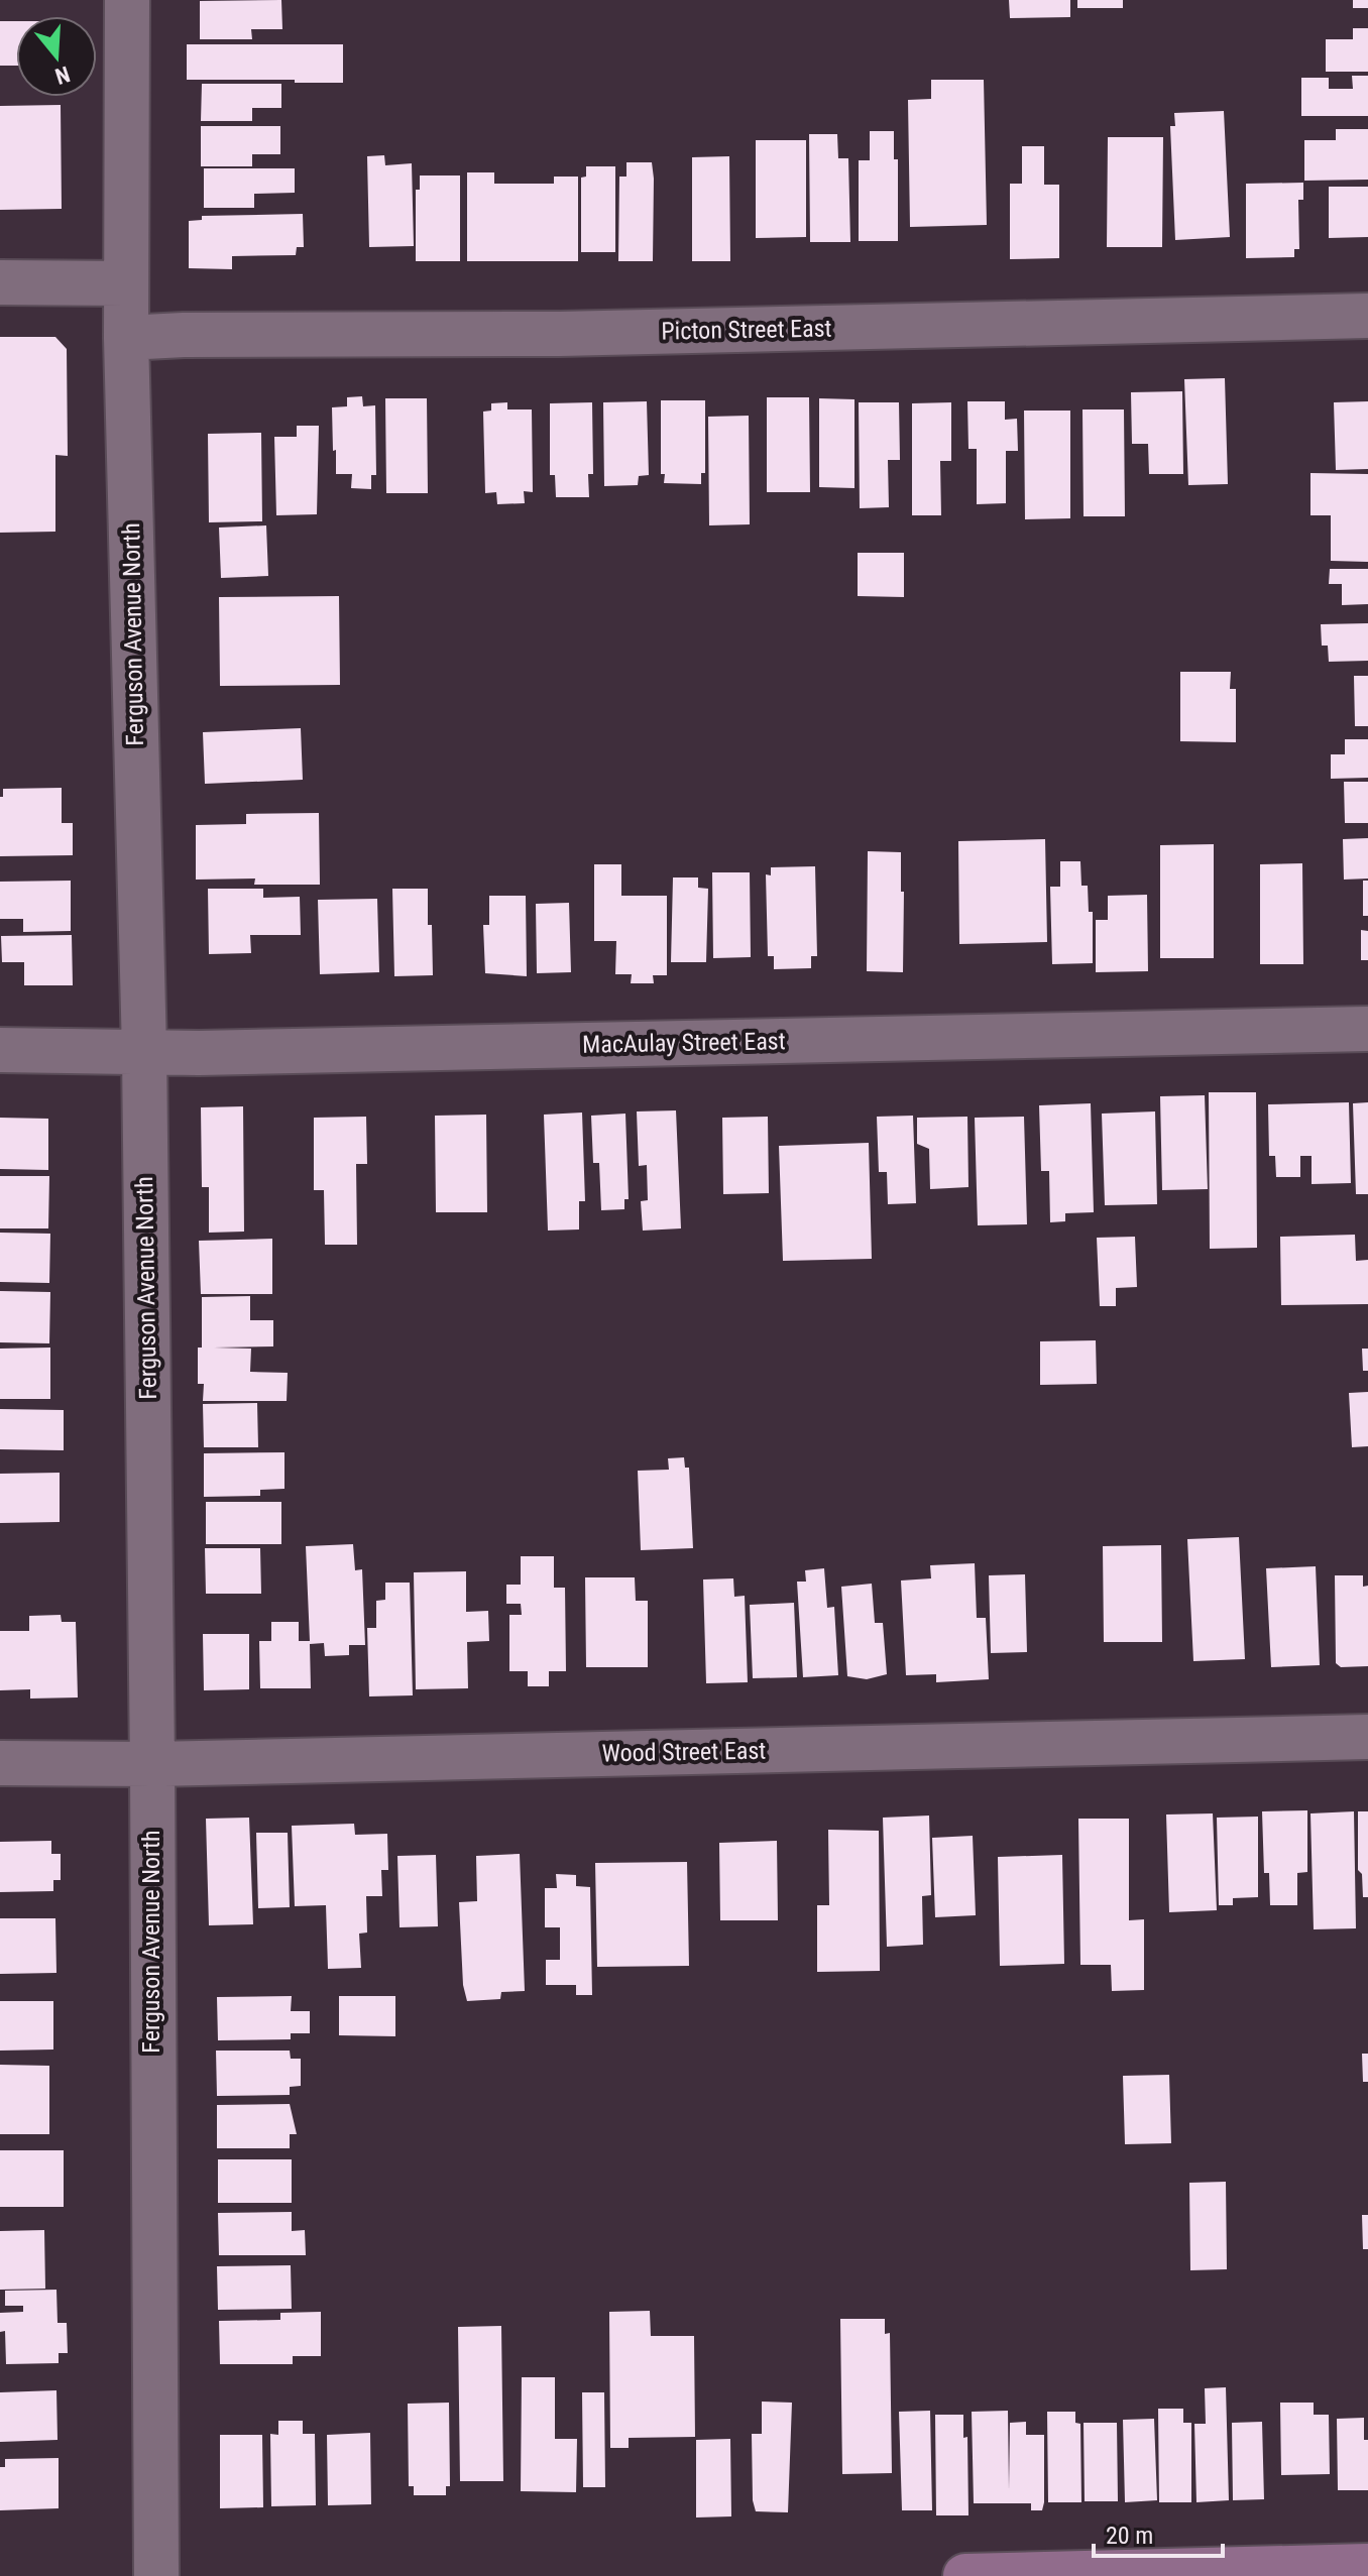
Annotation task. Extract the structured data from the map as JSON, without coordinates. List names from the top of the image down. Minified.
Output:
{"streets":{"street":["Picton Street East","Ferguson Avenue North","MacAulay Street East","Wood Street East"]},"crossings":[["Picton Street East","Ferguson Avenue North"],["Ferguson Avenue North","MacAulay Street East"],["Ferguson Avenue North","Wood Street East"]],"scale_bar":"20 m","north":"bottom"}
